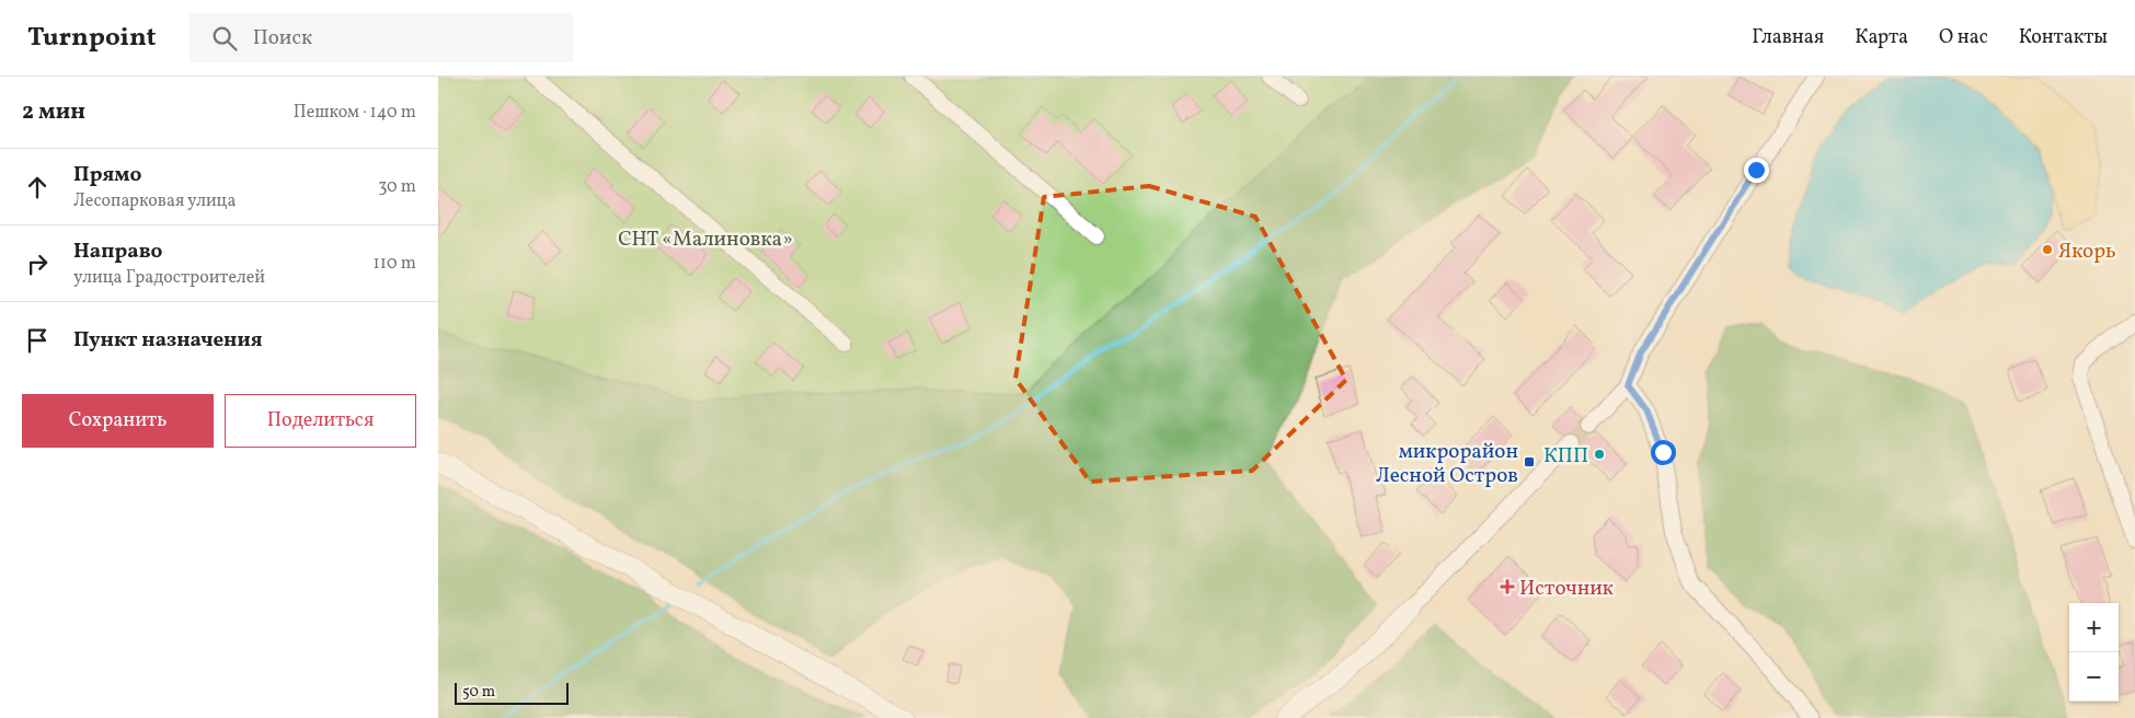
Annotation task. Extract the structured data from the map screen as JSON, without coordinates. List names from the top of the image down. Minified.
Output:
{"parks":["СНТ «Малиновка»"],"places":{"other":["Якорь","КПП"],"transit":["микрорайон Лесной Остров"],"health":["Источник"]},"scale_bar":"50 m","page":{"header":"Turnpoint","search":"Поиск","nav":["Главная","Карта","О нас","Контакты"],"heading":["2 мин","Пешком · 140 m"],"list":[["Прямо","Лесопарковая улица","30 m"],["Направо","улица Градостроителей","110 m"],"Пункт назначения"],"buttons":["Сохранить","Поделиться"],"map_buttons":["+","−"],"scale":"50 m"}}
